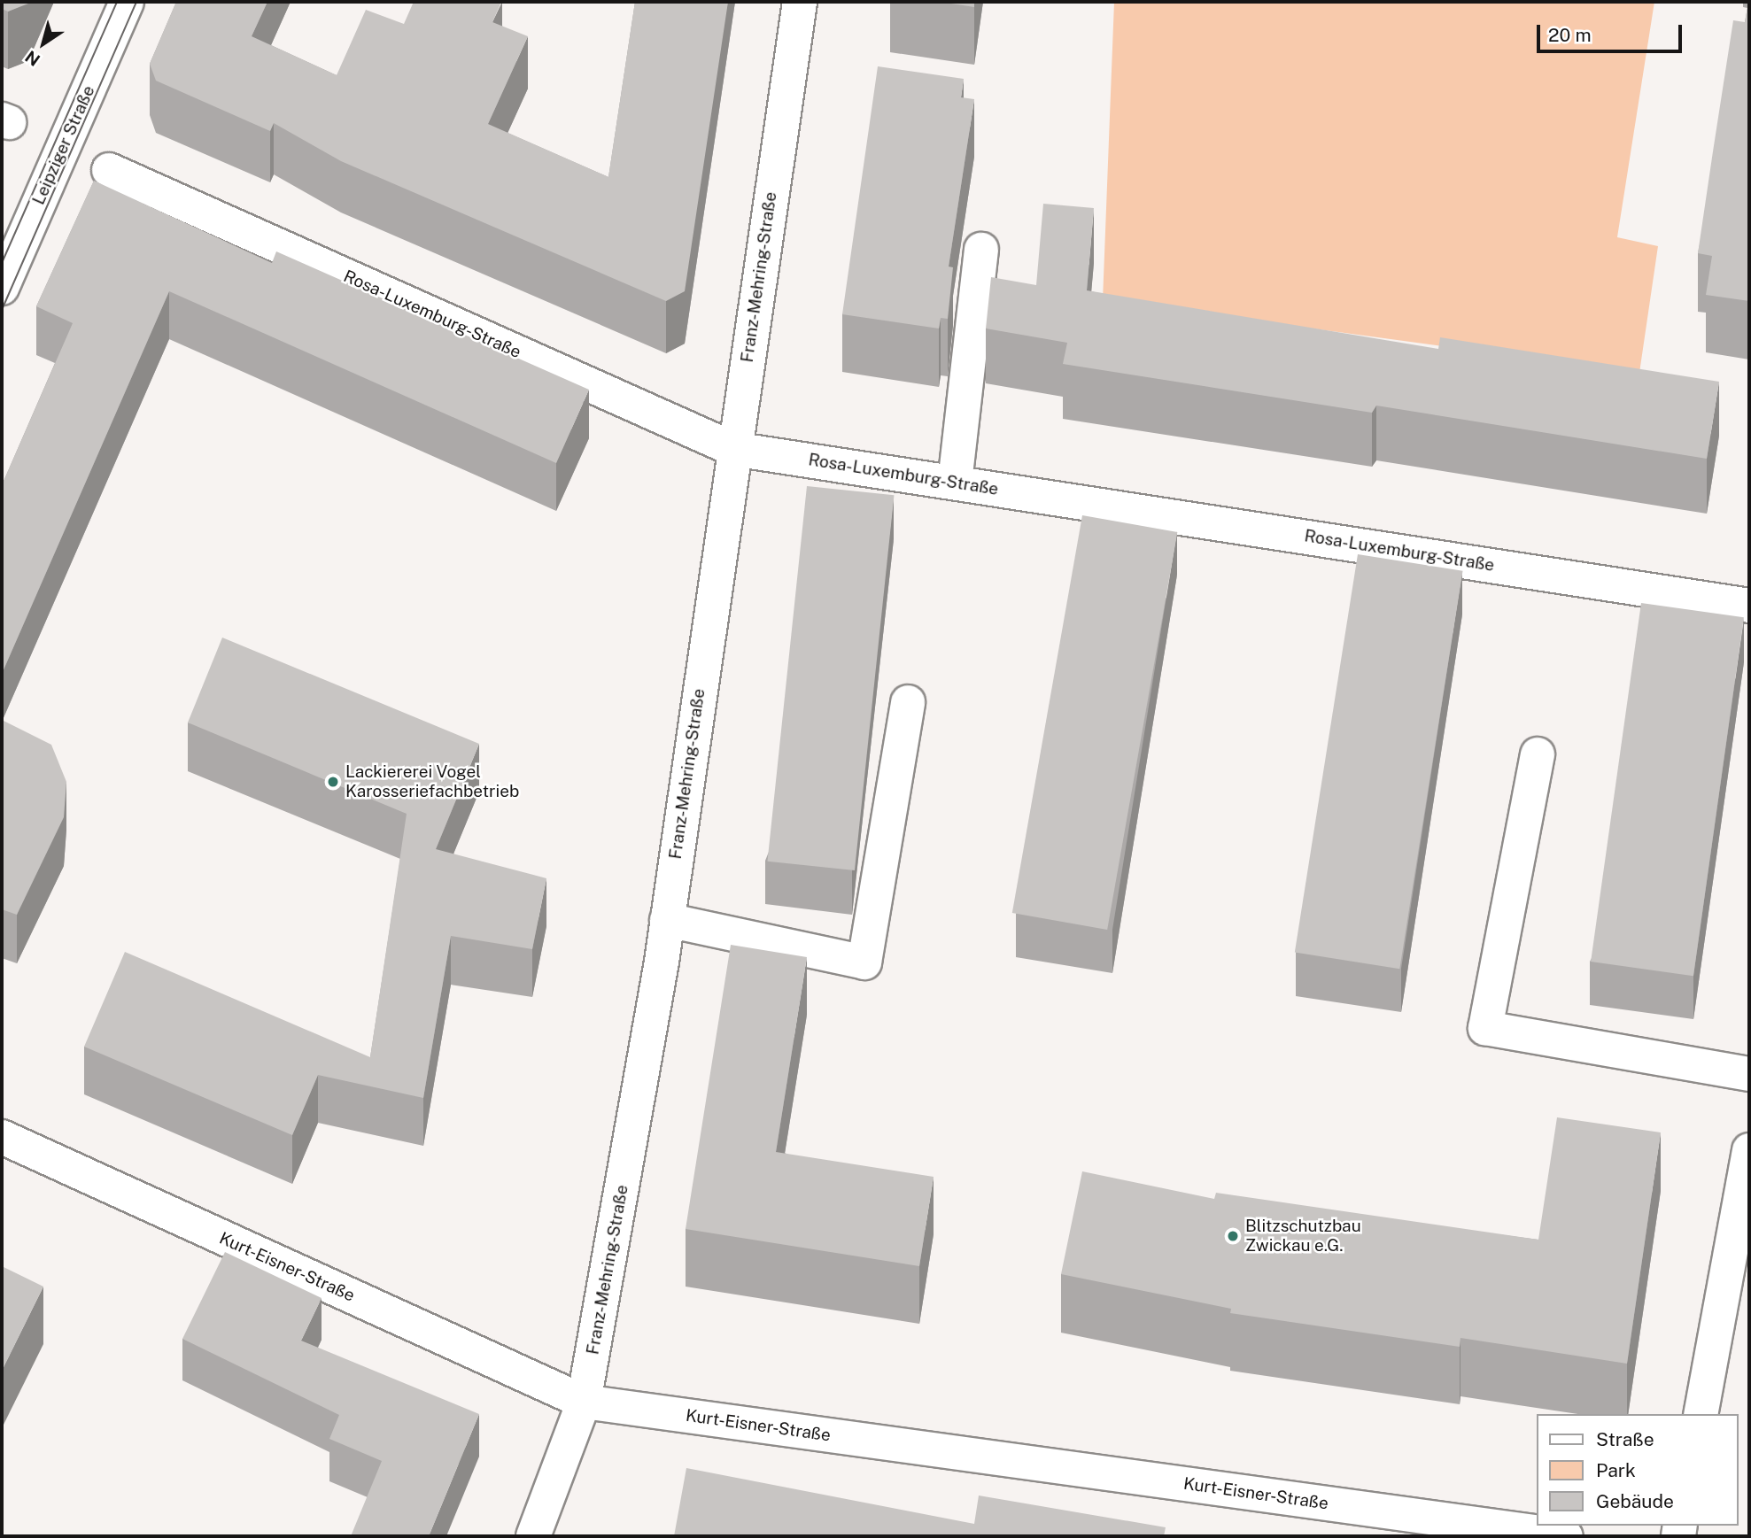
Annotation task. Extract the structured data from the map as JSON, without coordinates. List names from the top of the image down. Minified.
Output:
{"streets":{"street":["Leipziger Straße","Franz-Mehring-Straße","Rosa-Luxemburg-Straße","Kurt-Eisner-Straße"]},"crossings":[["Franz-Mehring-Straße","Rosa-Luxemburg-Straße"],["Franz-Mehring-Straße","Kurt-Eisner-Straße"]],"places":["Lackiererei Vogel Karosseriefachbetrieb","Blitzschutzbau Zwickau e.G."],"legend":["Straße","Park","Gebäude"],"scale_bar":"20 m","north":"bottom left"}
